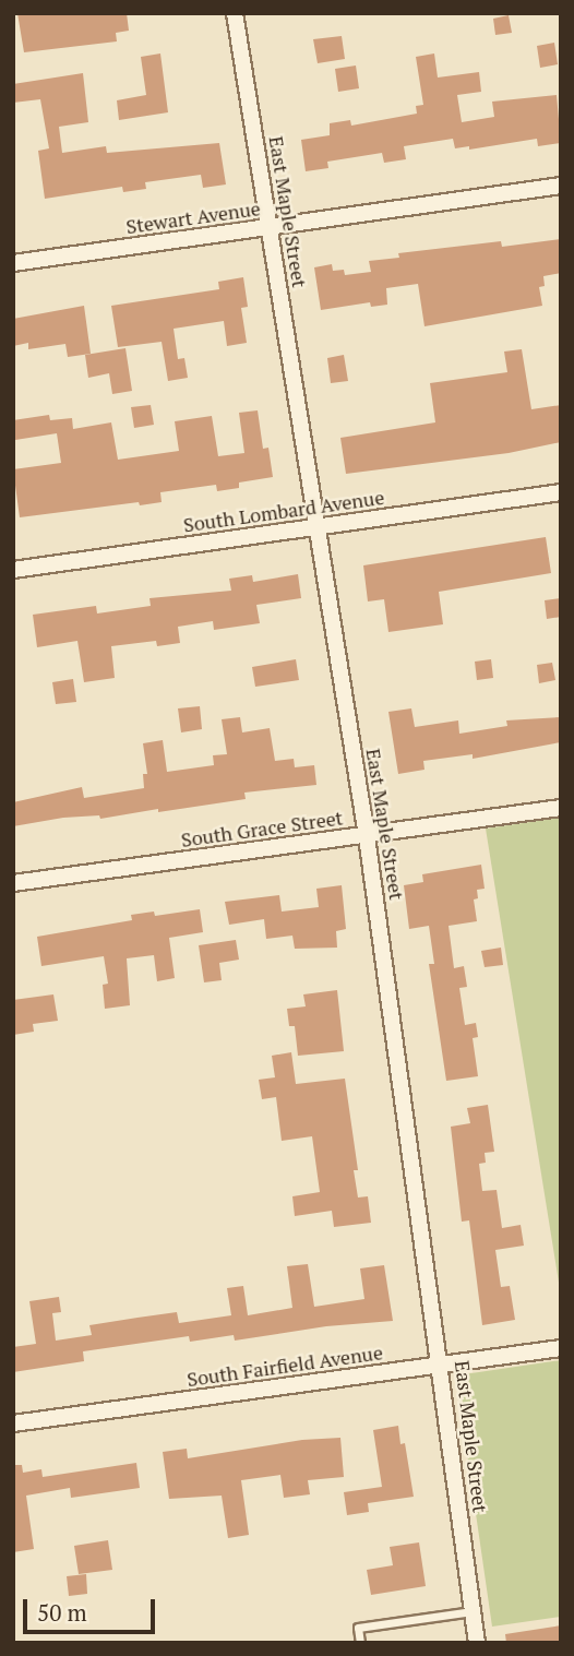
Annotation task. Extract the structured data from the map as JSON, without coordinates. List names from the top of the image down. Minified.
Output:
{"streets":{"street":["East Maple Street","Stewart Avenue","South Lombard Avenue","South Grace Street","South Fairfield Avenue"]},"crossings":[["East Maple Street","Stewart Avenue"],["East Maple Street","South Lombard Avenue"],["East Maple Street","South Grace Street"],["East Maple Street","South Fairfield Avenue"]],"scale_bar":"50 m"}
